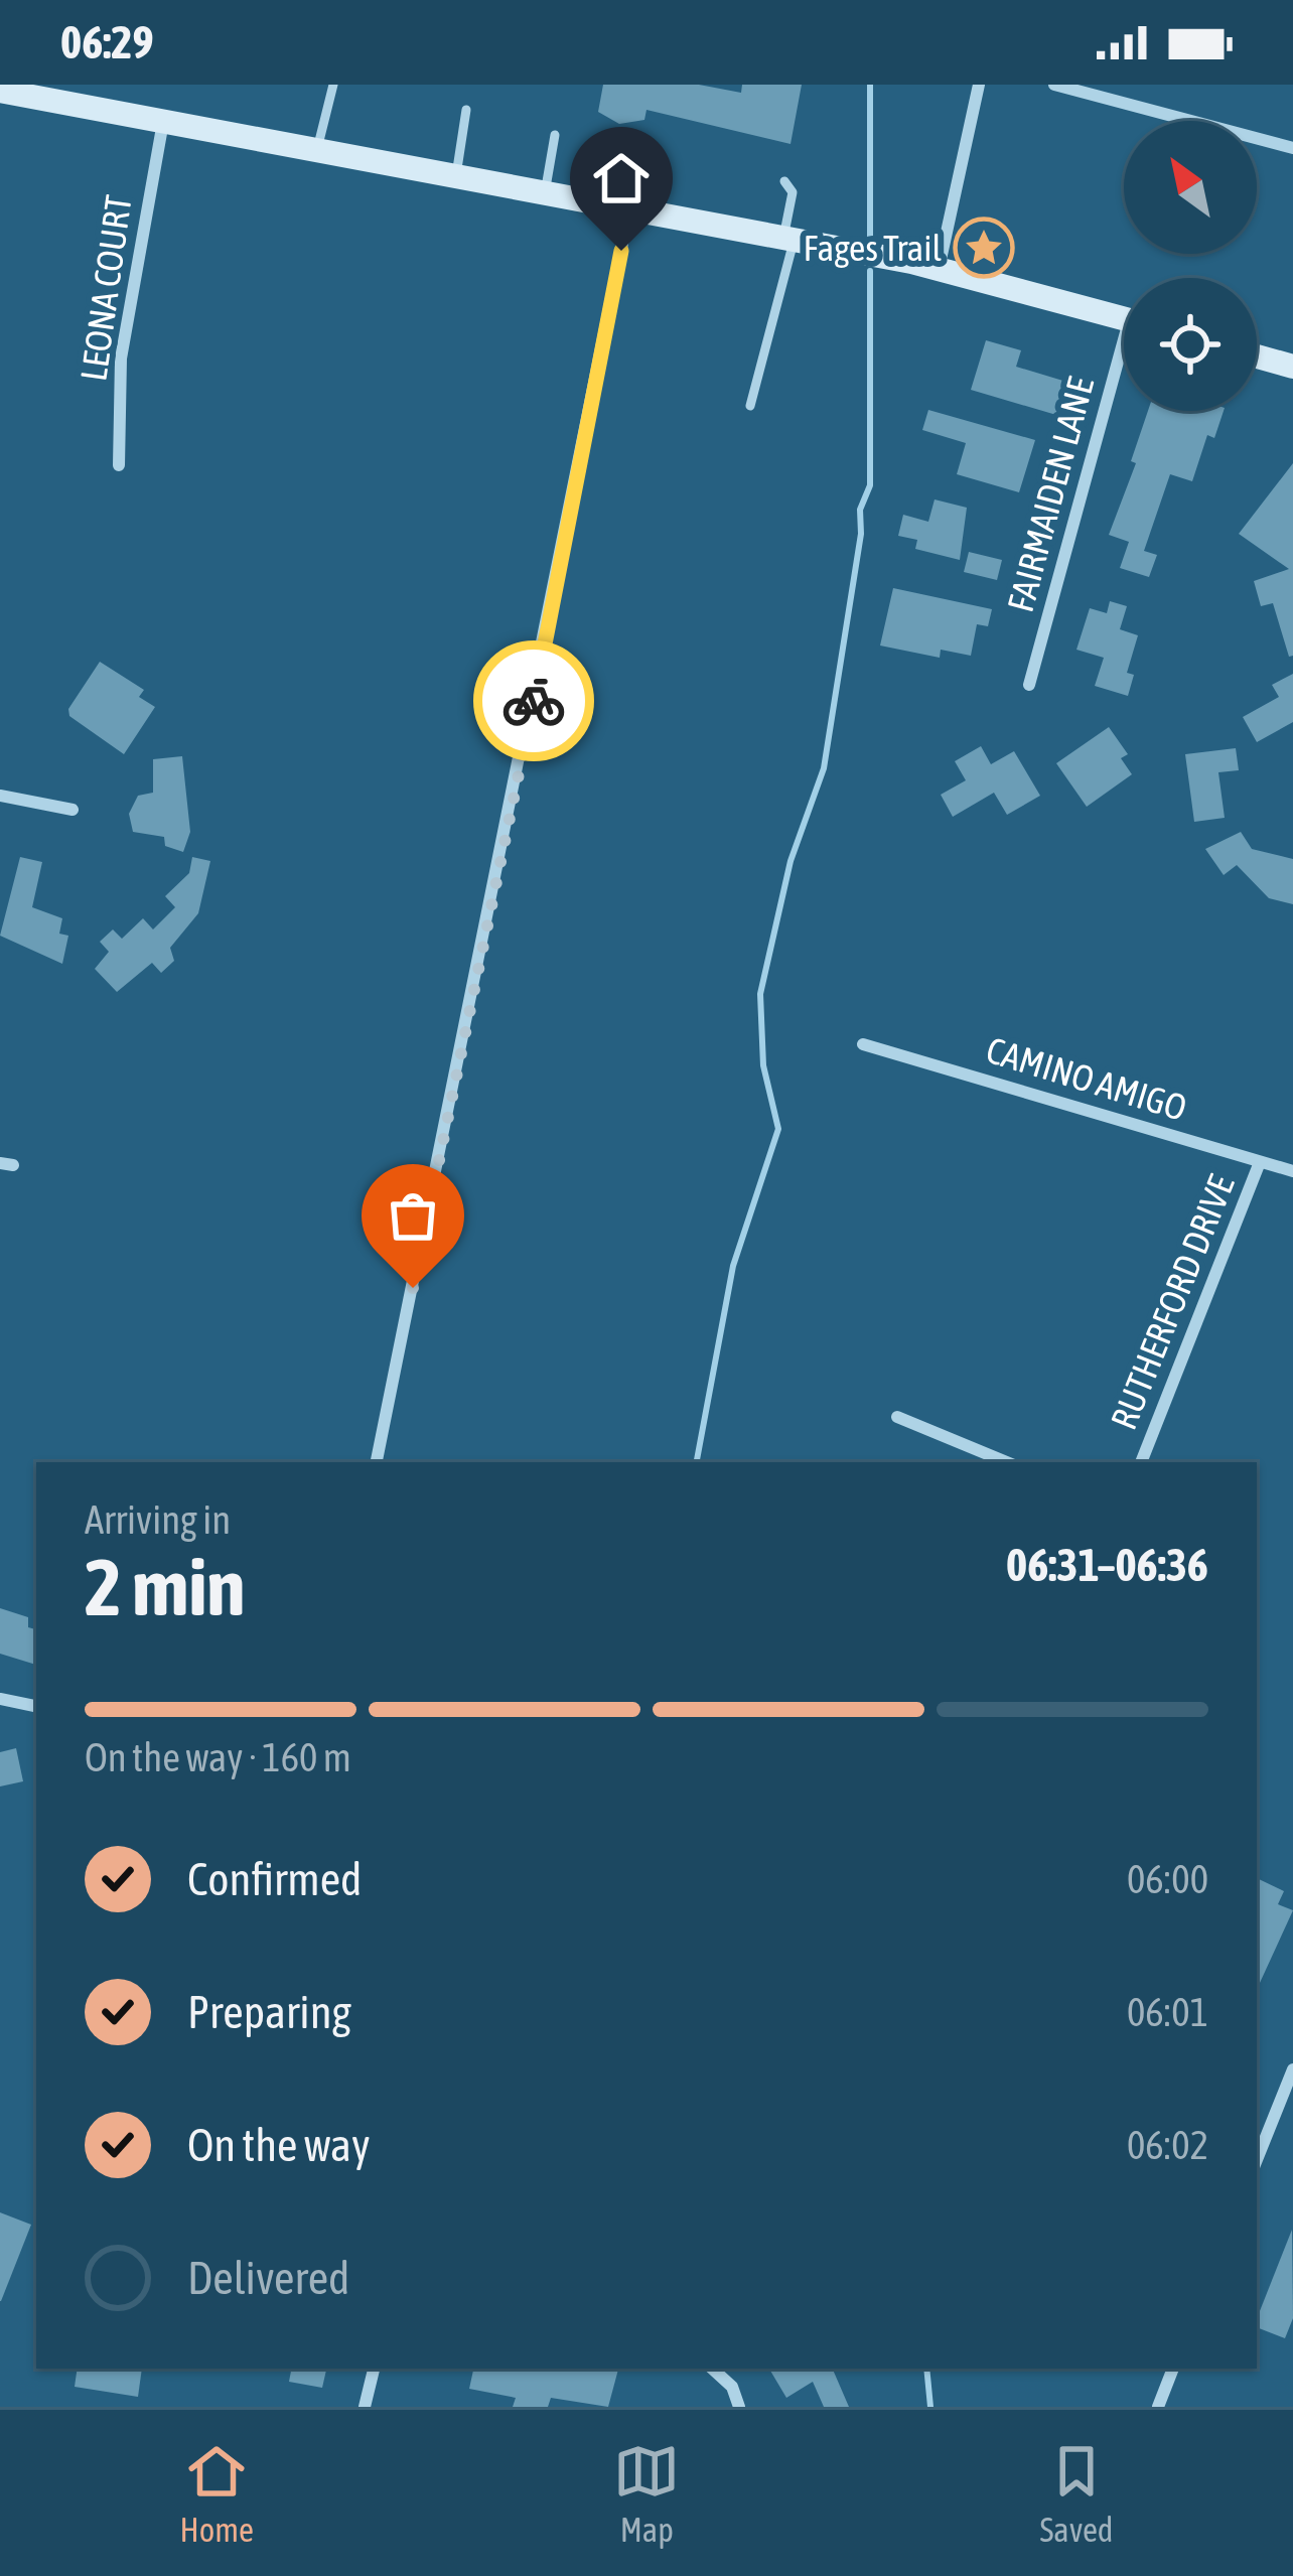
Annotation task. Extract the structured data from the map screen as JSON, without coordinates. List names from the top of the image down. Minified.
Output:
{"streets":{"street":["LEONA COURT","FAIRMAIDEN LANE","CAMINO AMIGO","RUTHERFORD DRIVE"]},"crossings":[["CAMINO AMIGO","RUTHERFORD DRIVE"]],"places":{"place":["Fages Trail"]},"north":"top left","page":{"status":"06:29","heading":["2 min","Arriving in","06:31–06:36"],"bar":"On the way · 160 m","list":[["Confirmed","06:00"],["Preparing","06:01"],["On the way","06:02"],"Delivered"],"tabs":["Home","Map","Saved"]}}
